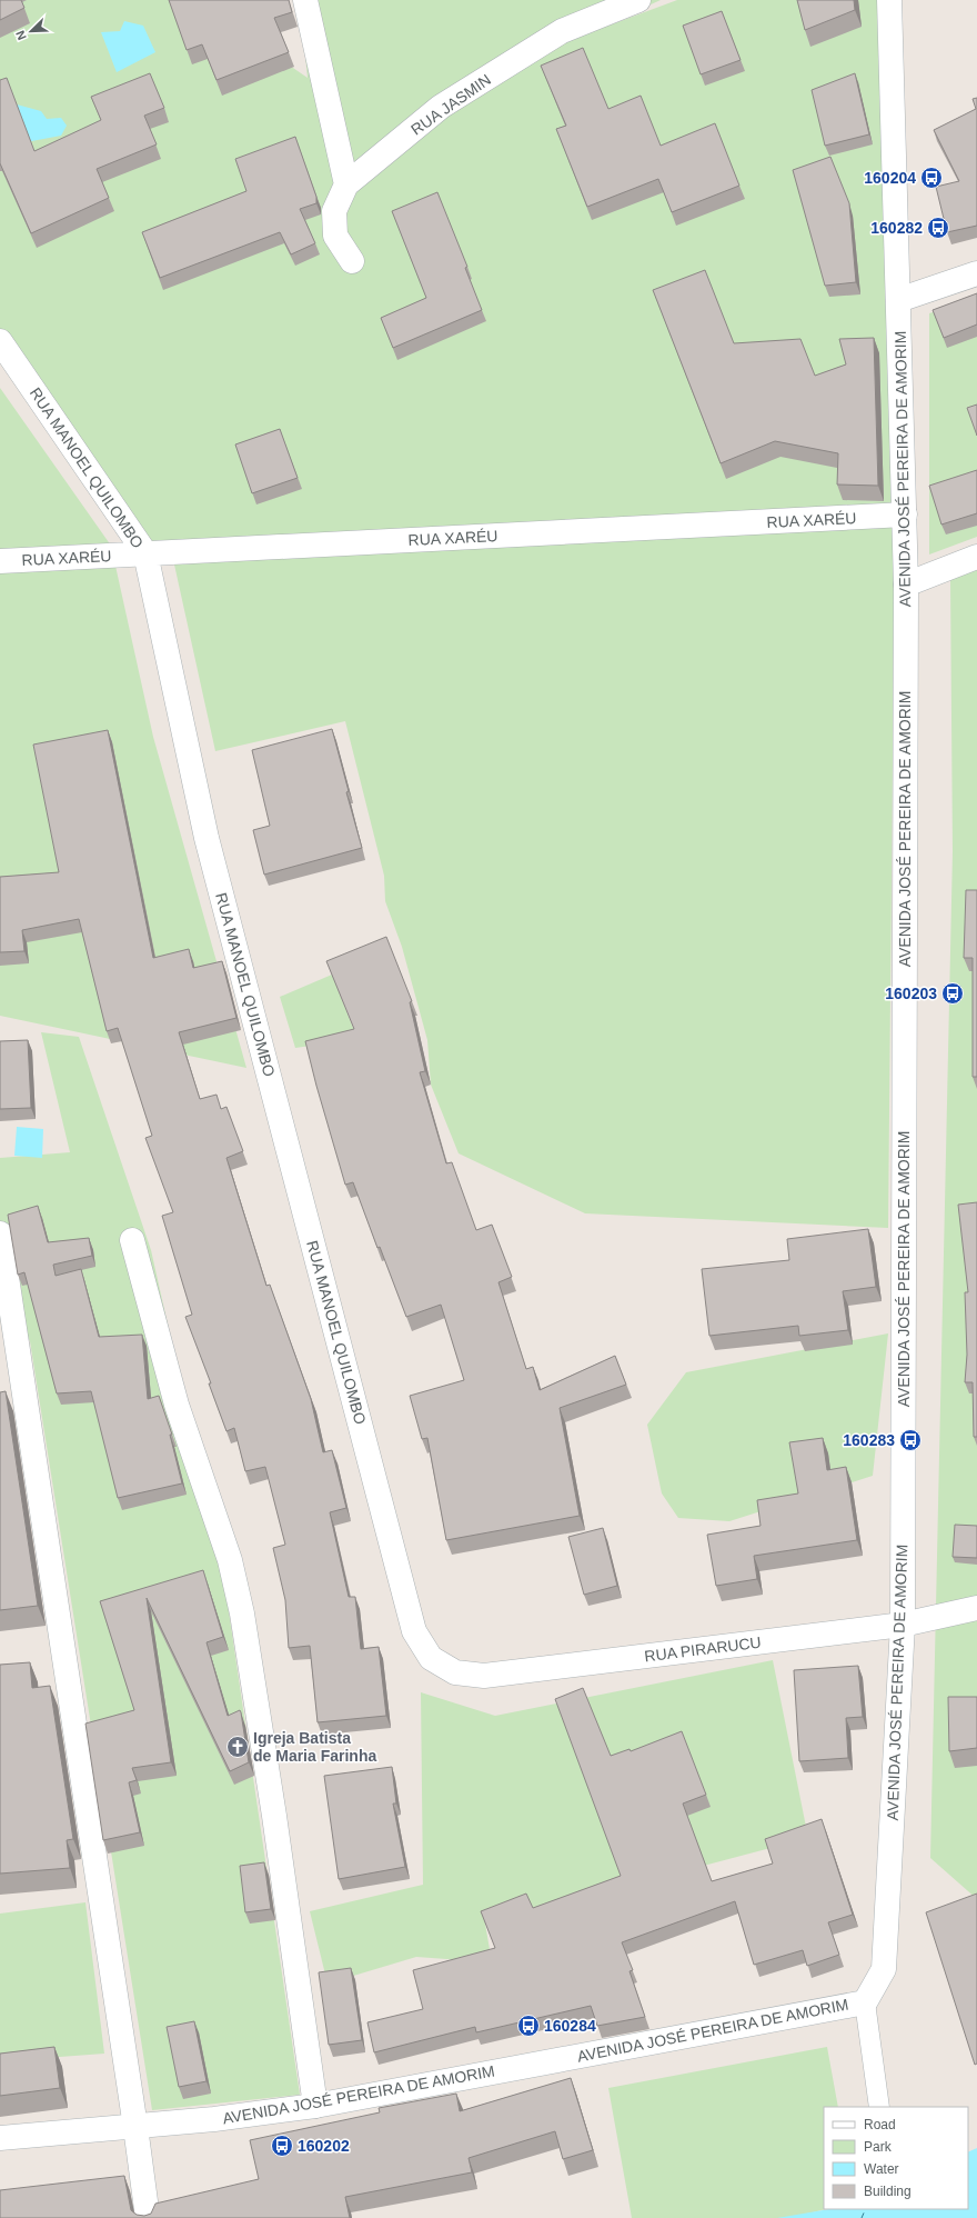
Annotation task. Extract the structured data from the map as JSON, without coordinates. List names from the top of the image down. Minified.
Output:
{"streets":{"street":["RUA JASMIN","RUA MANOEL QUILOMBO","AVENIDA JOSÉ PEREIRA DE AMORIM","RUA XARÉU","RUA PIRARUCU"]},"crossings":[["RUA MANOEL QUILOMBO","RUA XARÉU"],["RUA MANOEL QUILOMBO","RUA PIRARUCU"],["AVENIDA JOSÉ PEREIRA DE AMORIM","RUA XARÉU"],["AVENIDA JOSÉ PEREIRA DE AMORIM","RUA PIRARUCU"]],"places":{"bus stop":["160204","160282","160203","160283","160284","160202"],"church":["Igreja Batista de Maria Farinha"]},"legend":["Road","Park","Water","Building"],"north":"bottom left"}
